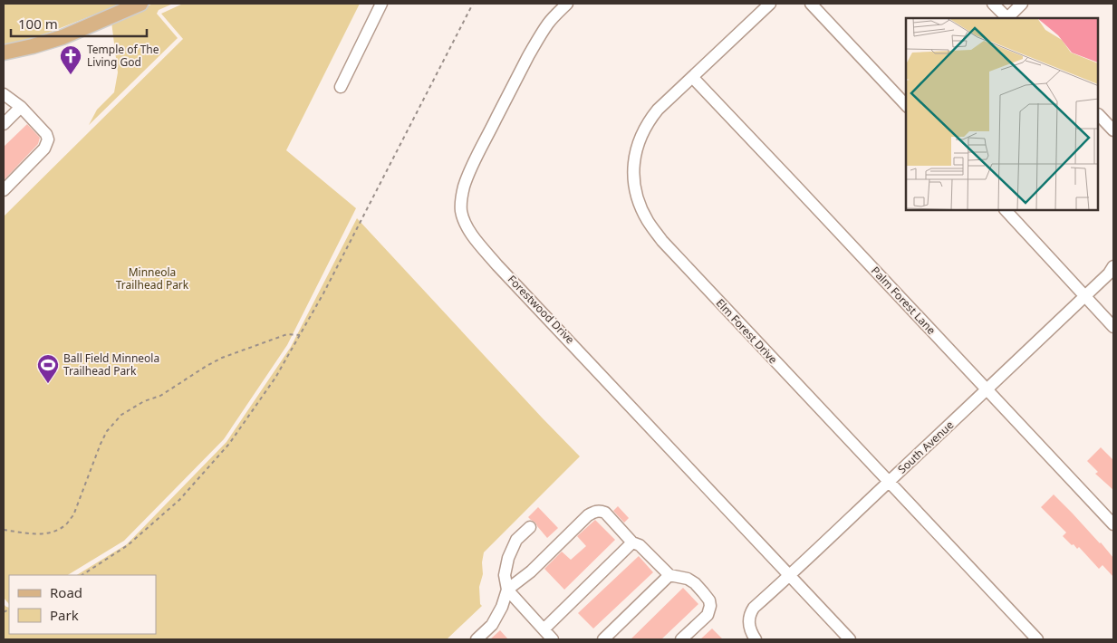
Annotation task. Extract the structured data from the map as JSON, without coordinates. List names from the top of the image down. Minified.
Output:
{"streets":{"street":["Palm Forest Lane","Forestwood Drive","Elm Forest Drive","South Avenue"]},"crossings":[["Palm Forest Lane","Elm Forest Drive"],["Palm Forest Lane","South Avenue"],["Forestwood Drive","South Avenue"],["Elm Forest Drive","South Avenue"]],"parks":["Minneola Trailhead Park"],"places":{"church":["Temple of The Living God"],"sports":["Ball Field Minneola Trailhead Park"]},"legend":["Road","Park"],"scale_bar":"100 m"}
